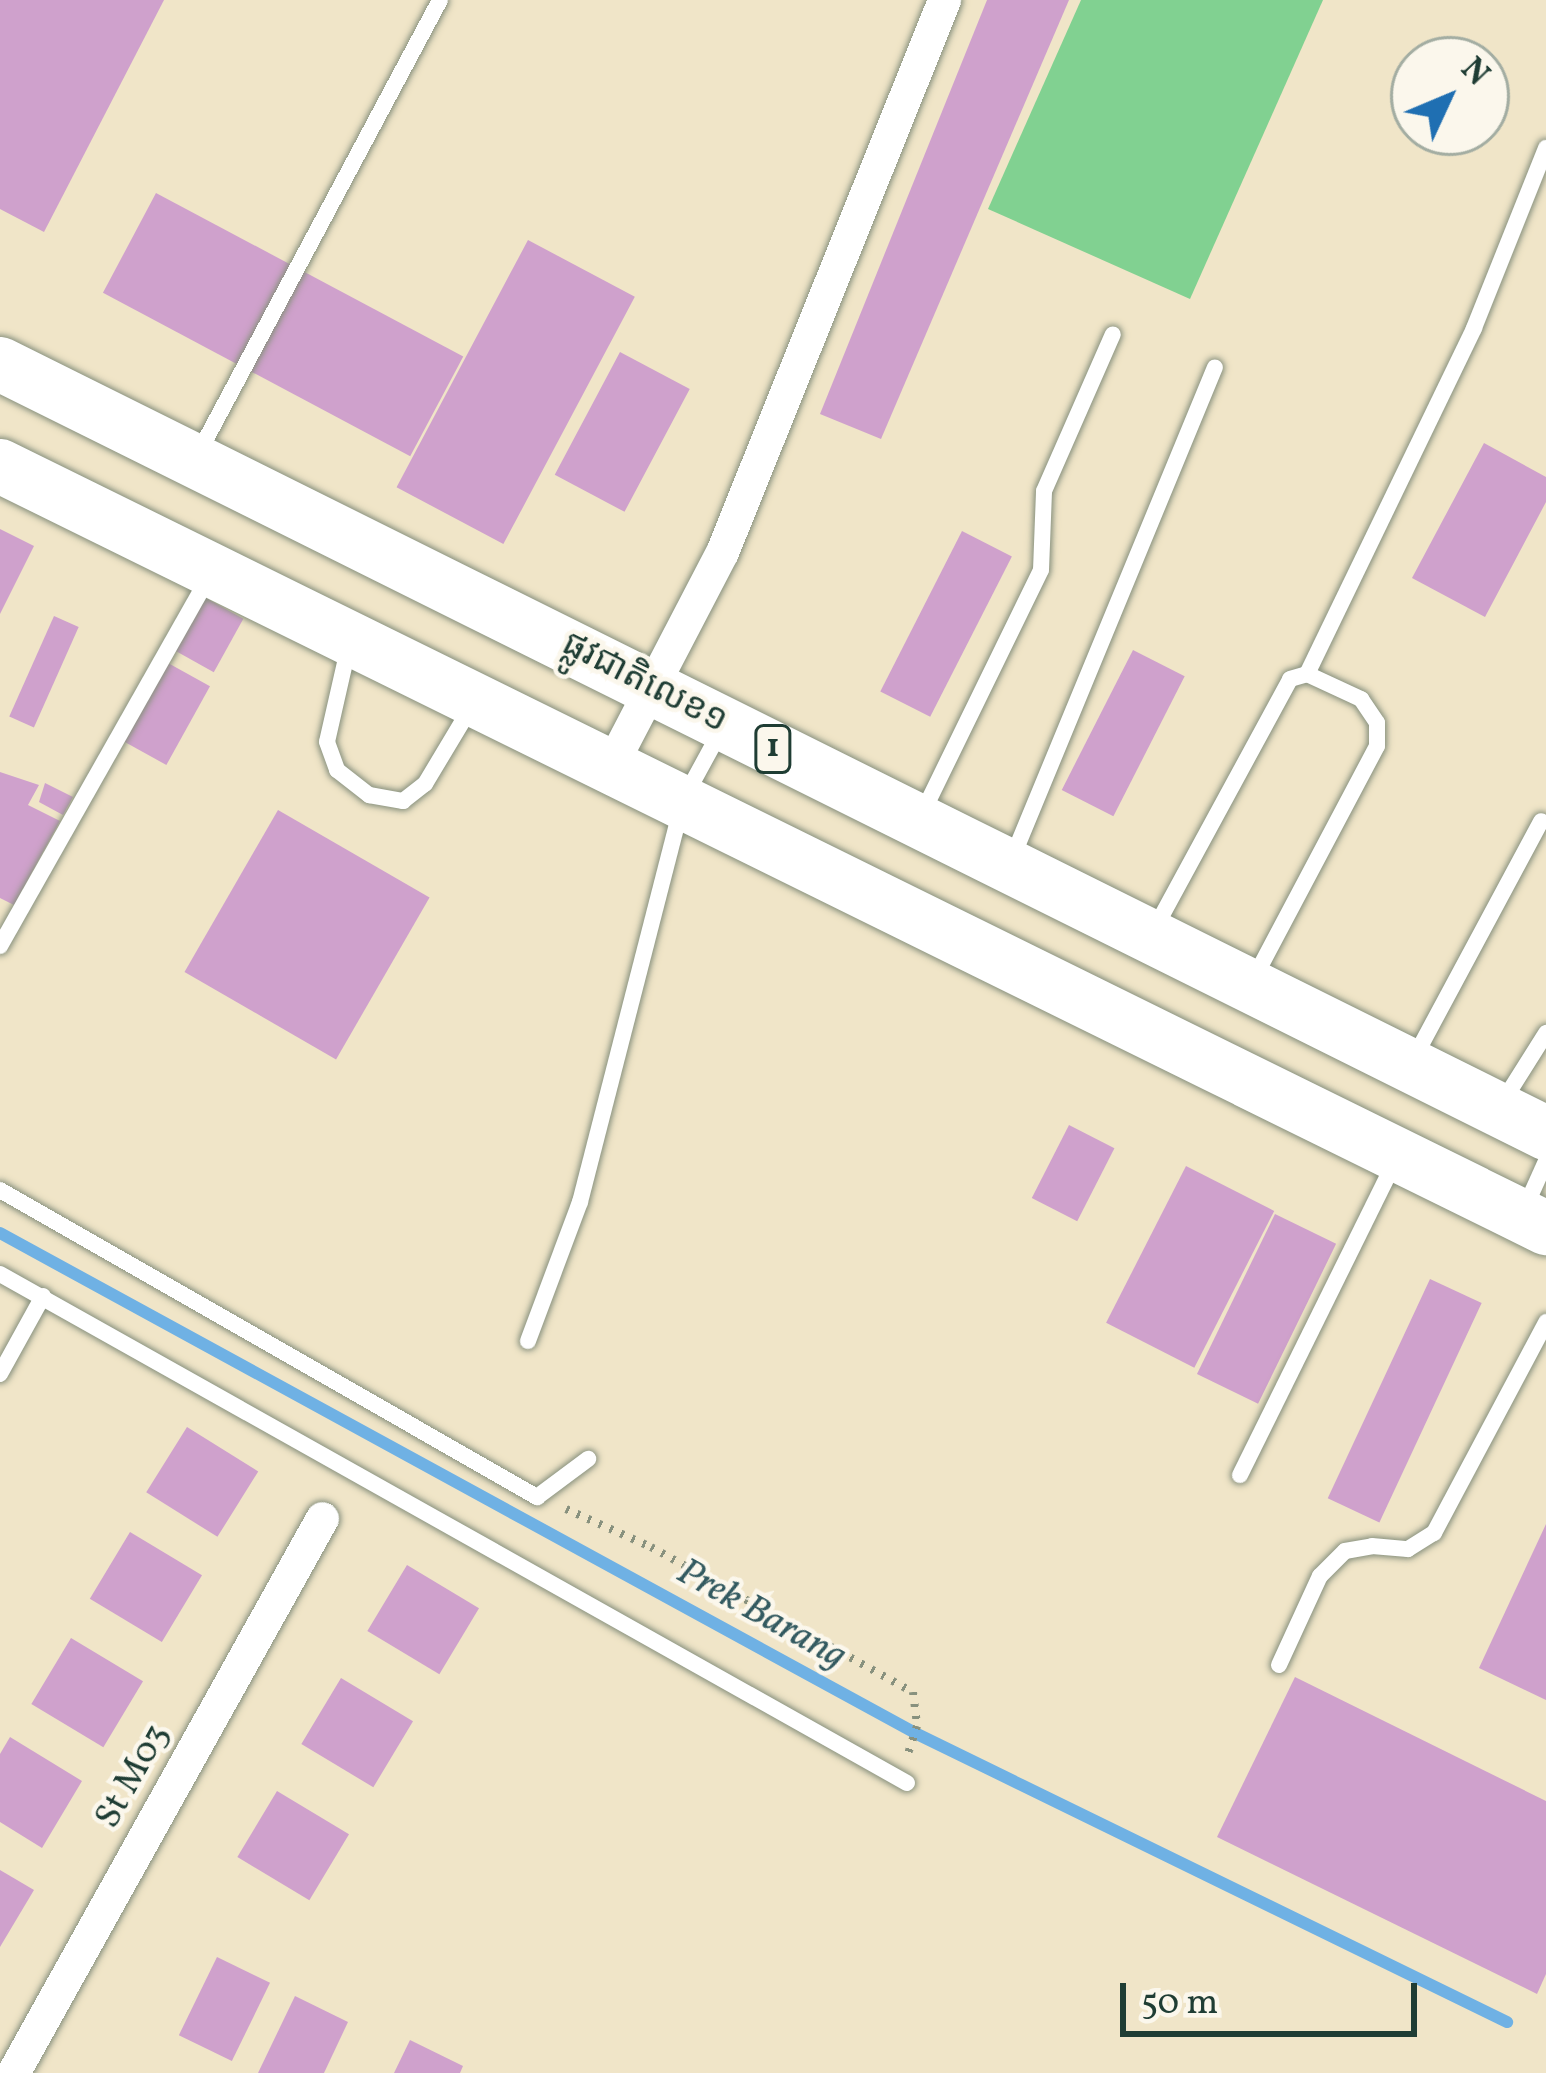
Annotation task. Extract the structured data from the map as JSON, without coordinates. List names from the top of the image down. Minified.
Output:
{"streets":{"highway":["ផ្លូវជាតិលេខ១","1"],"street":["St M03"]},"water":["Prek Barang"],"scale_bar":"50 m","north":"top right"}
